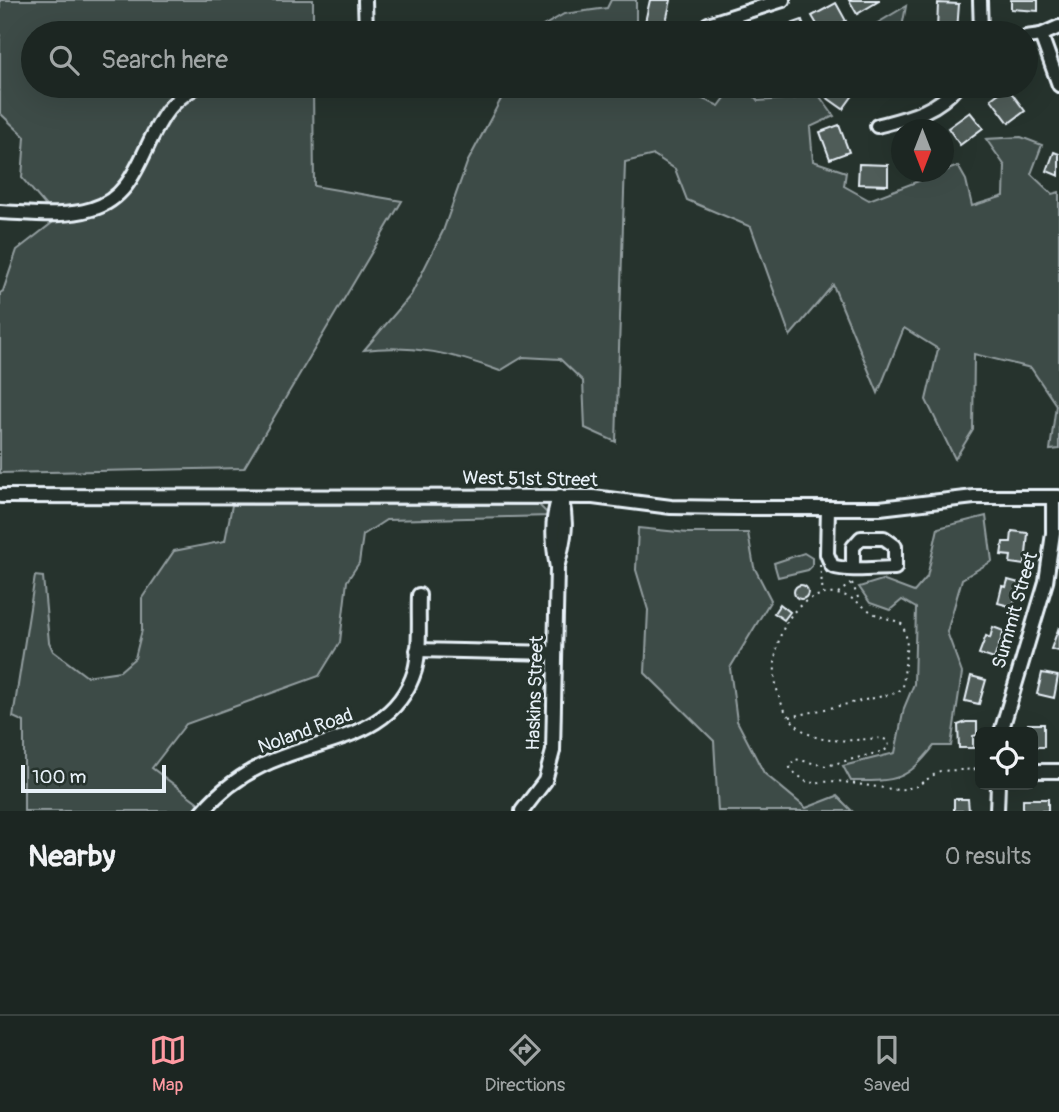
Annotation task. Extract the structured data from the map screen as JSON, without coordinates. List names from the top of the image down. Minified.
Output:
{"streets":{"street":["West 51st Street","Summit Street","Haskins Street","Noland Road"]},"crossings":[["West 51st Street","Summit Street"],["West 51st Street","Haskins Street"]],"scale_bar":"100 m","north":"bottom","page":{"search":"Search here","scale":"100 m","heading":["Nearby","0 results"],"nav":["Map","Directions","Saved"]}}
